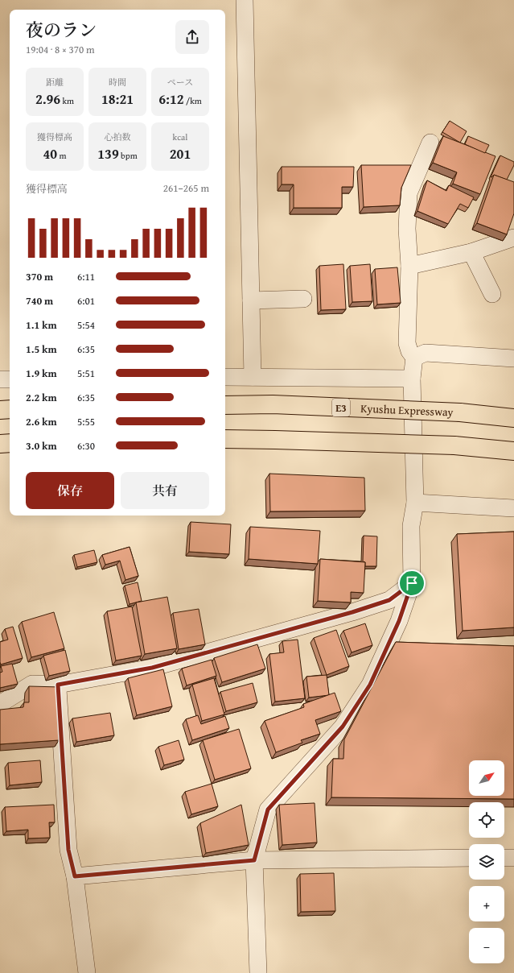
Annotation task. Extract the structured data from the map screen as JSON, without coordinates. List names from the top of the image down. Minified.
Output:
{"streets":{"highway":["E3","Kyushu Expressway"]},"north":"top right","page":{"heading":["夜のラン","19:04 · 8 × 370 m"],"stats":[["距離","2.96 km"],["時間","18:21"],["ペース","6:12 /km"],["獲得標高","40 m"],["心拍数","139 bpm"],["kcal","201"]],"chart":["獲得標高","261–265 m"],"list":[{"name":"370 m","note":"6:11"},{"name":"740 m","note":"6:01"},{"name":"1.1 km","note":"5:54"},{"name":"1.5 km","note":"6:35"},{"name":"1.9 km","note":"5:51"},{"name":"2.2 km","note":"6:35"},{"name":"2.6 km","note":"5:55"},{"name":"3.0 km","note":"6:30"}],"buttons":["保存","共有"],"map_buttons":["+","−"]}}
